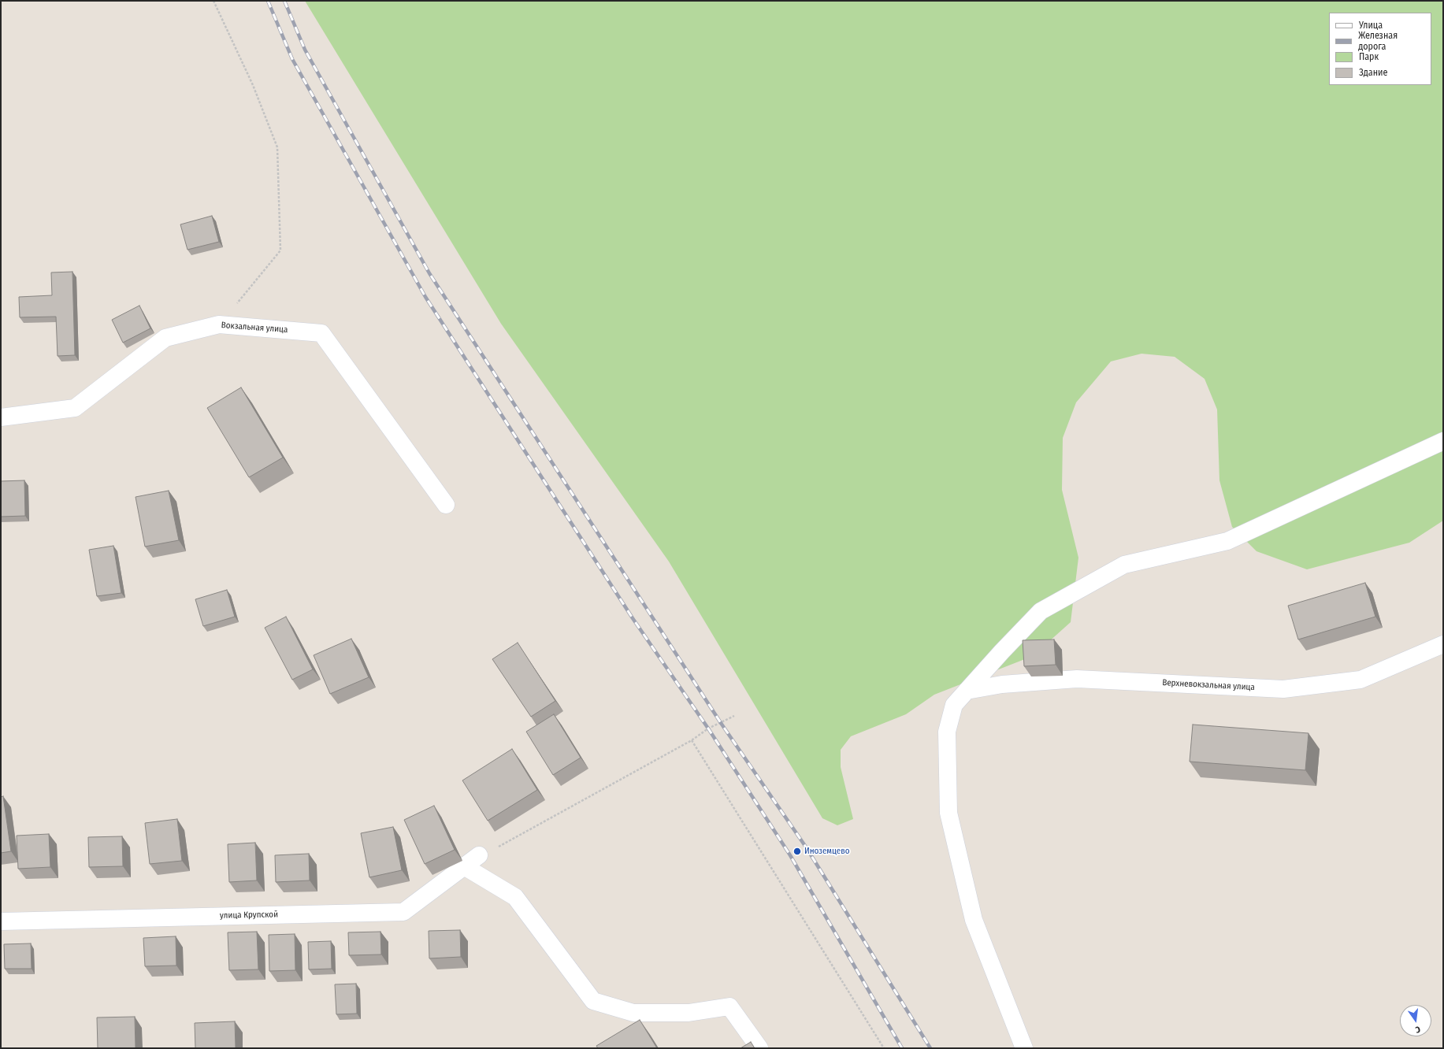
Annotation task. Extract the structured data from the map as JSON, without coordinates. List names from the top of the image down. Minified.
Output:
{"streets":{"street":["Вокзальная улица","Верхневокзальная улица","улица Крупской"]},"places":["Иноземцево"],"legend":["Улица","Железная дорога","Парк","Здание"],"north":"bottom"}
